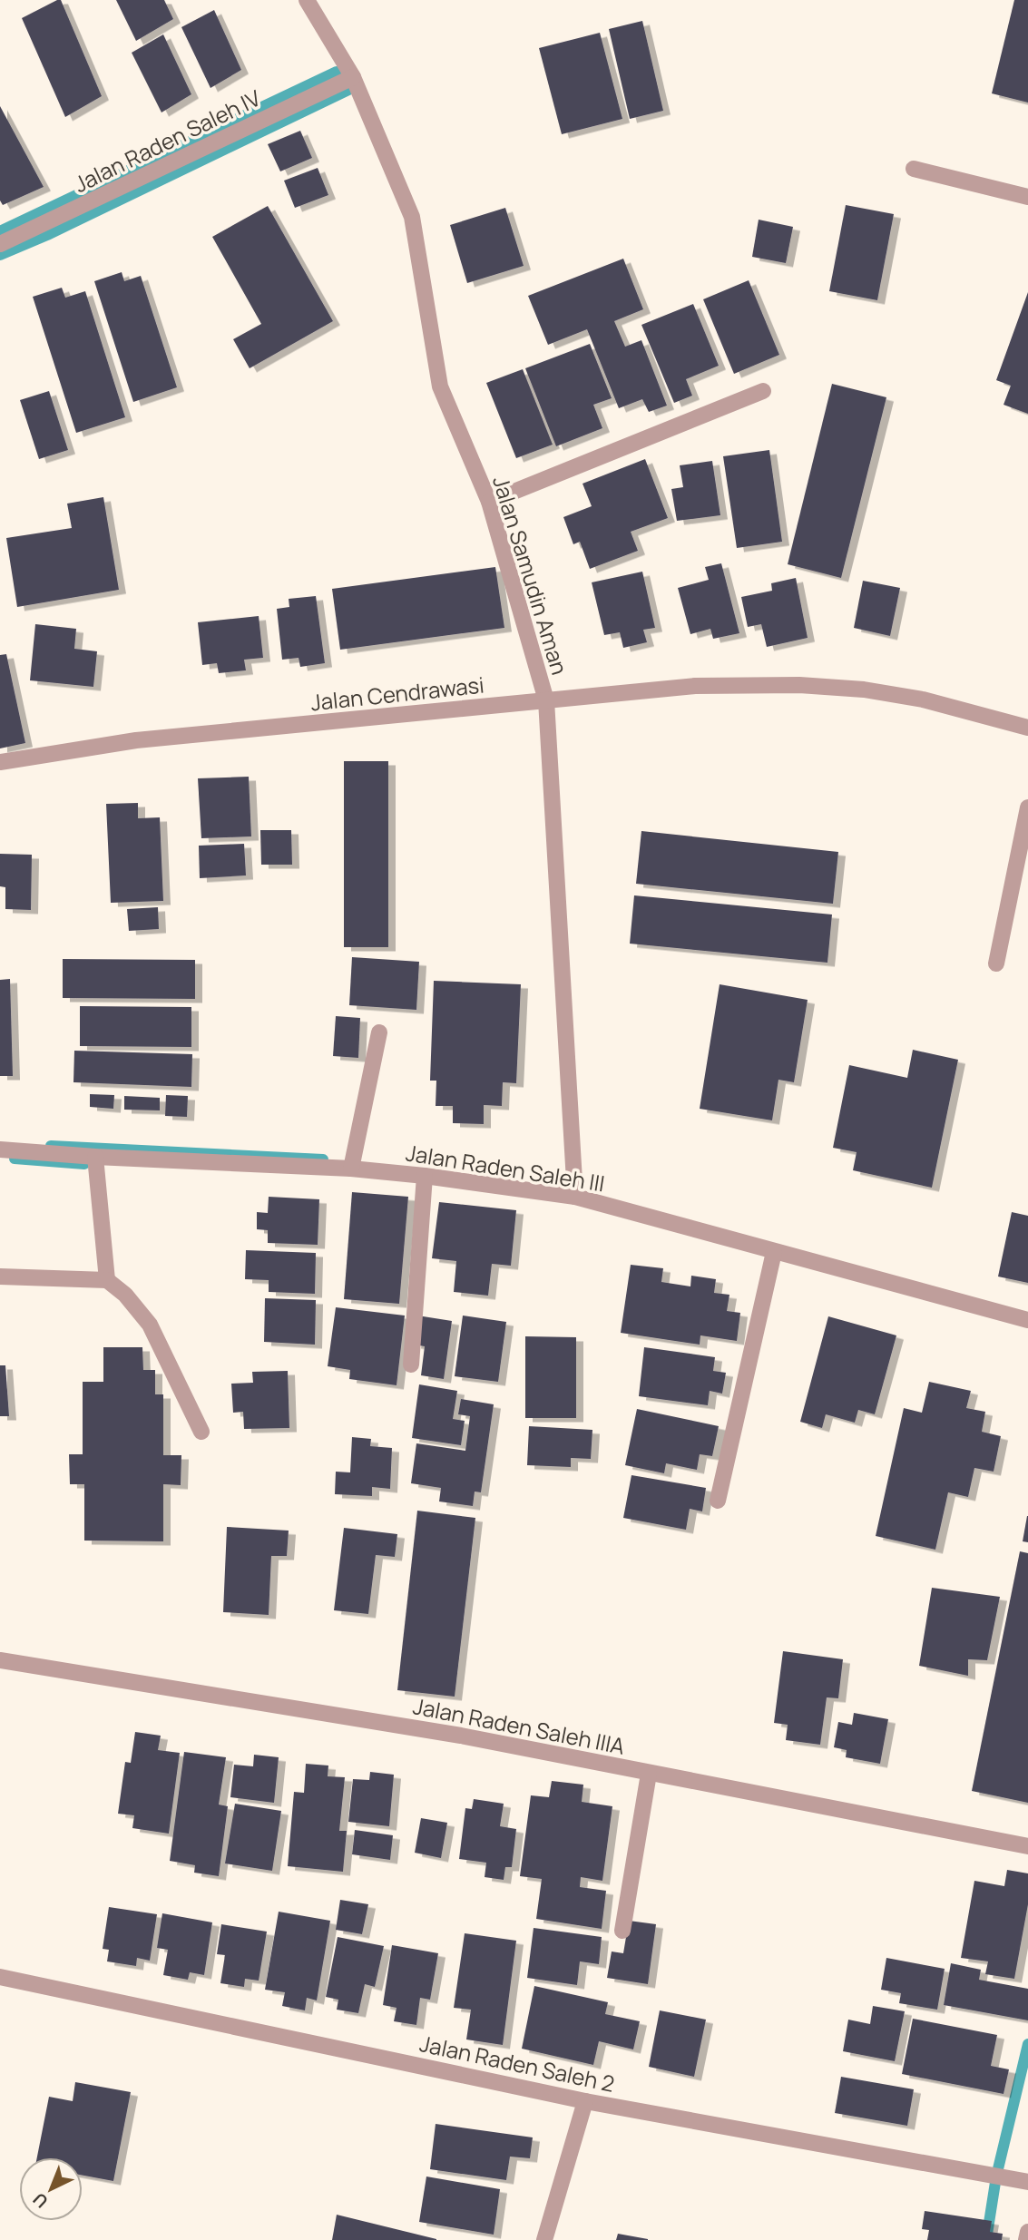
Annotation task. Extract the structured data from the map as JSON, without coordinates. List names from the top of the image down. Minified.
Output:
{"streets":{"street":["Jalan Raden Saleh IV","Jalan Samudin Aman","Jalan Cendrawasi","Jalan Raden Saleh III","Jalan Raden Saleh IIIA","Jalan Raden Saleh 2"]},"crossings":[["Jalan Raden Saleh IV","Jalan Samudin Aman"],["Jalan Samudin Aman","Jalan Cendrawasi"],["Jalan Samudin Aman","Jalan Raden Saleh III"]],"north":"bottom left"}
